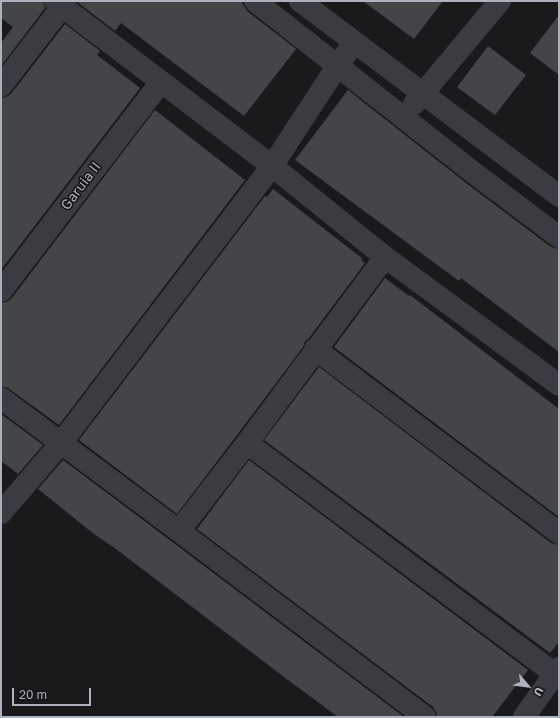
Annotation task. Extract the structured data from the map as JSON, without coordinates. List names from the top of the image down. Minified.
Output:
{"streets":{"street":["Garuia II"]},"scale_bar":"20 m","north":"bottom right"}
